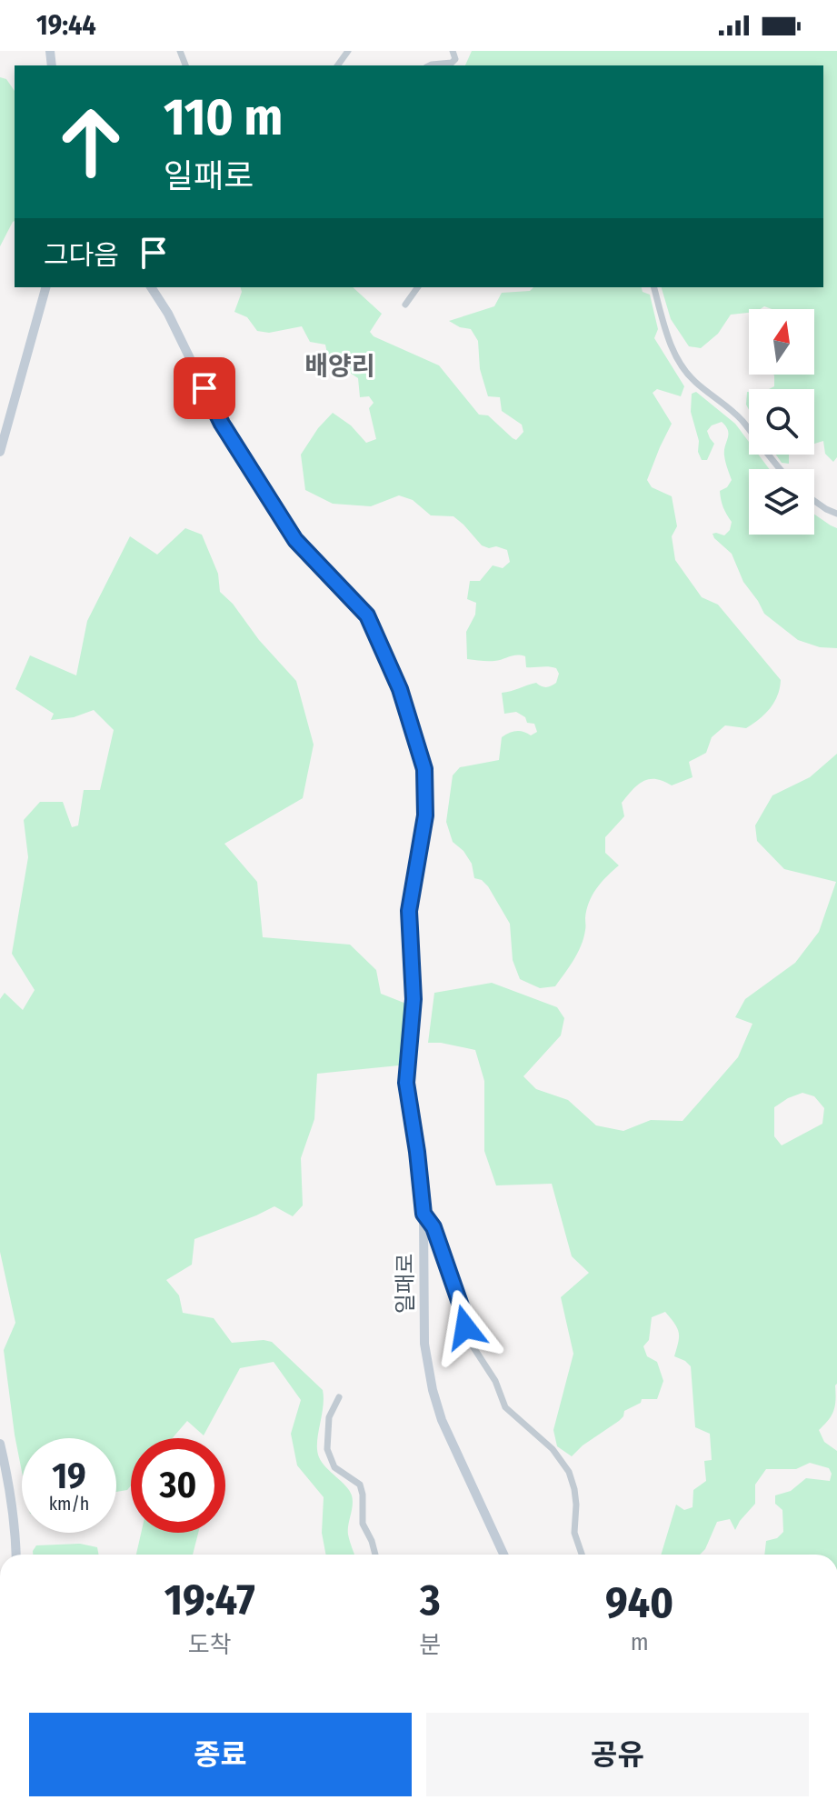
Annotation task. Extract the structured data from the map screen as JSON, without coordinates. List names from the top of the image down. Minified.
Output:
{"streets":{"street":["일패로"]},"districts":["배양리"],"north":"top","page":{"status":"19:44","turn":["110 m","일패로"],"then":"그다음","speed":"19 km/h","limit":"30","eta":["19:47","도착","3","분","940","m"],"buttons":["종료","공유"]}}
